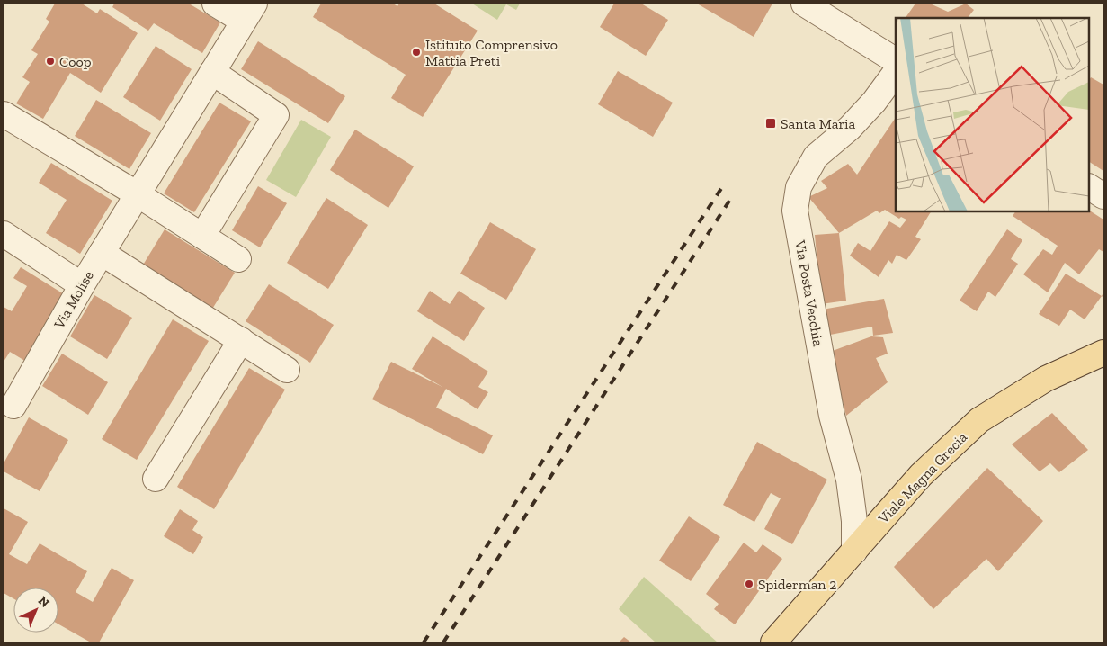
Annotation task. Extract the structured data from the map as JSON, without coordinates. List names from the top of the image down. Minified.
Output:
{"streets":{"main road":["Viale Magna Grecia"],"street":["Via Posta Vecchia","Via Molise"]},"crossings":[["Via Posta Vecchia","Viale Magna Grecia"]],"places":{"other":["Istituto Comprensivo Mattia Preti","Coop","Spiderman 2"],"transit":["Santa Maria"]},"north":"top right"}
